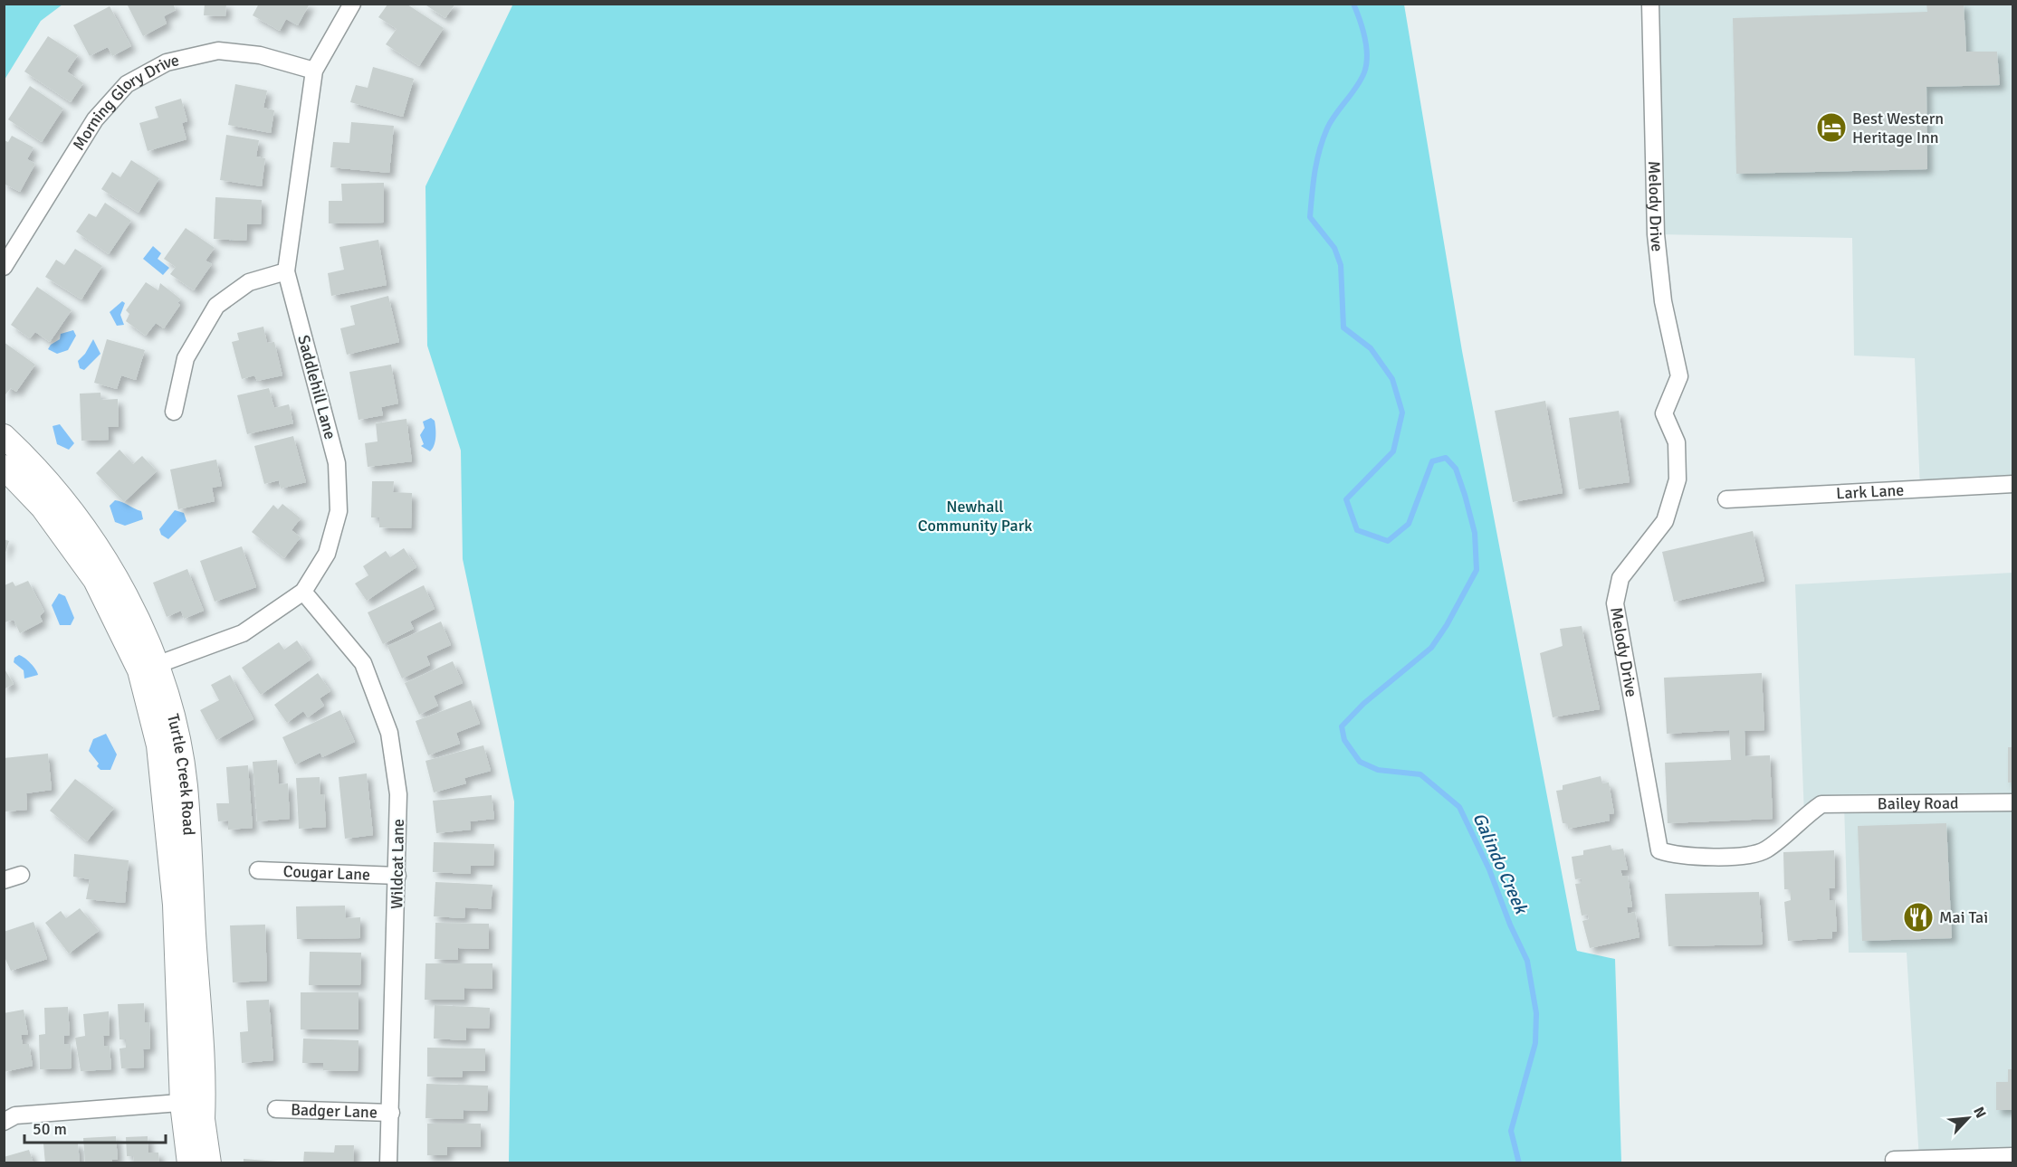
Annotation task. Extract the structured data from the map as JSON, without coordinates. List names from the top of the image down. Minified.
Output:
{"streets":{"street":["Morning Glory Drive","Melody Drive","Saddlehill Lane","Lark Lane","Turtle Creek Road","Bailey Road","Wildcat Lane","Cougar Lane","Badger Lane"]},"crossings":[["Morning Glory Drive","Saddlehill Lane"],["Melody Drive","Bailey Road"],["Saddlehill Lane","Turtle Creek Road"],["Saddlehill Lane","Wildcat Lane"],["Wildcat Lane","Cougar Lane"],["Wildcat Lane","Badger Lane"]],"water":["Galindo Creek"],"parks":["Newhall Community Park"],"places":{"hotel":["Best Western Heritage Inn"],"restaurant":["Mai Tai"]},"scale_bar":"50 m","north":"top right"}
